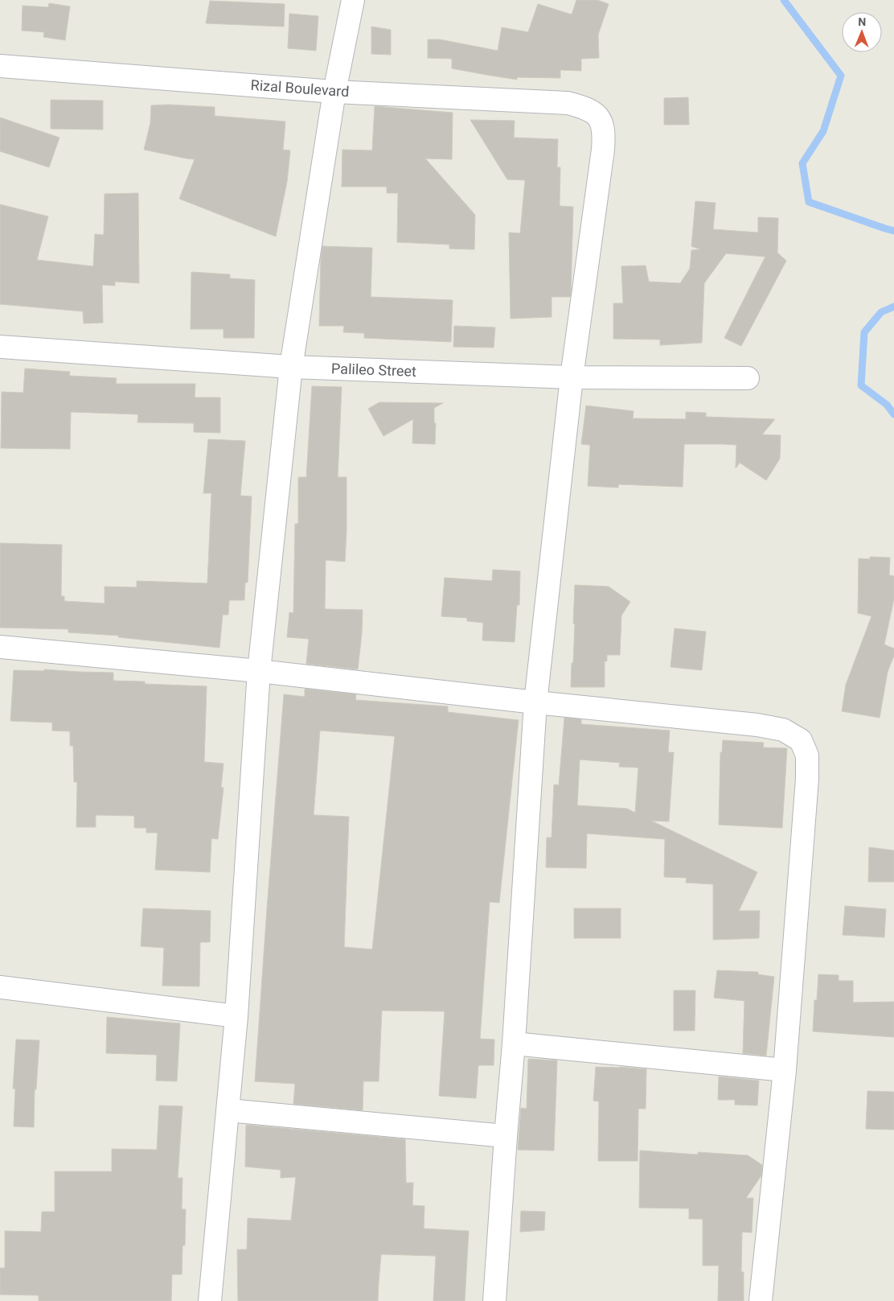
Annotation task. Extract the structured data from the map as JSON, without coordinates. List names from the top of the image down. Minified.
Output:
{"streets":{"street":["Rizal Boulevard","Palileo Street"]},"crossings":[["Rizal Boulevard","Palileo Street"]],"north":"top"}
